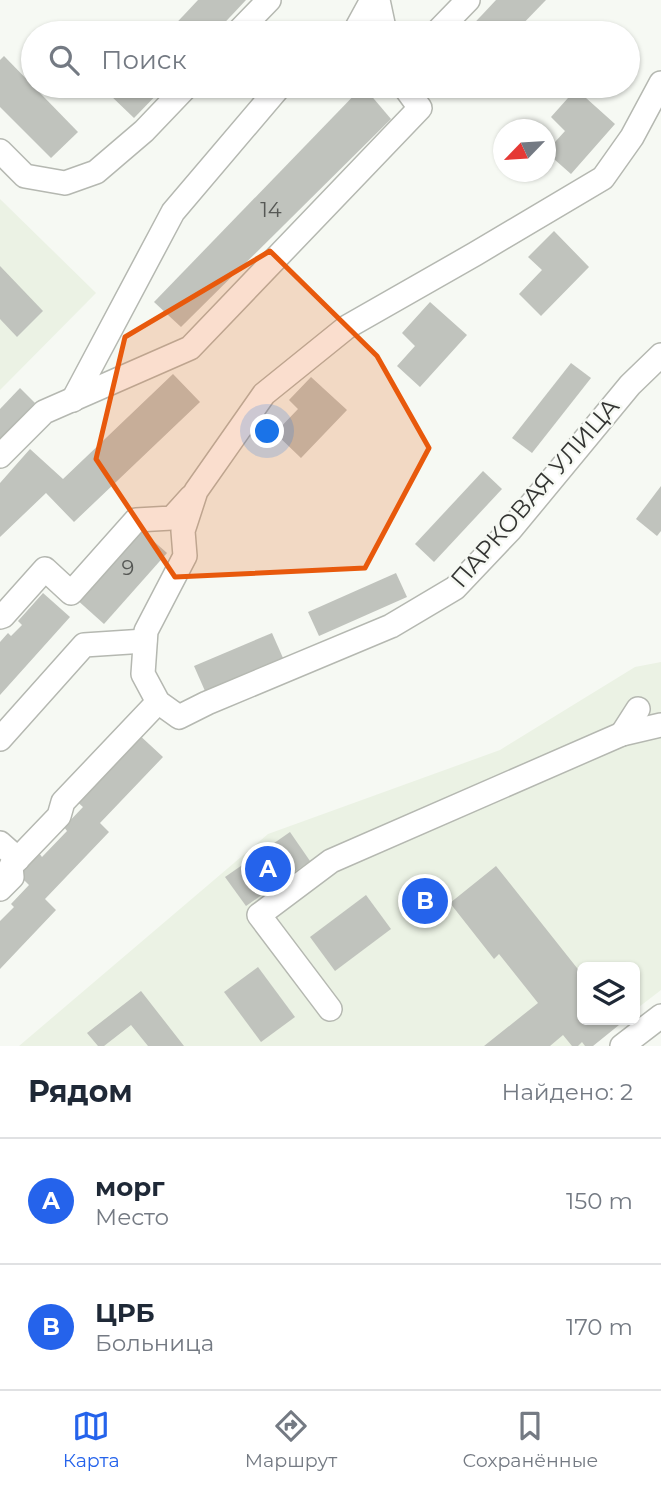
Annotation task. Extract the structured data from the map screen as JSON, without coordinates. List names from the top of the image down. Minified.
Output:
{"streets":{"street":["ПАРКОВАЯ УЛИЦА"]},"house_numbers":["14","9"],"north":"bottom left","page":{"search":"Поиск","pins":["A","B"],"heading":["Рядом","Найдено: 2"],"list":[{"mark":"A","name":"морг","note":"Место","value":"150 m"},{"mark":"B","name":"ЦРБ","note":"Больница","value":"170 m"}],"nav":["Карта","Маршрут","Сохранённые"]}}
